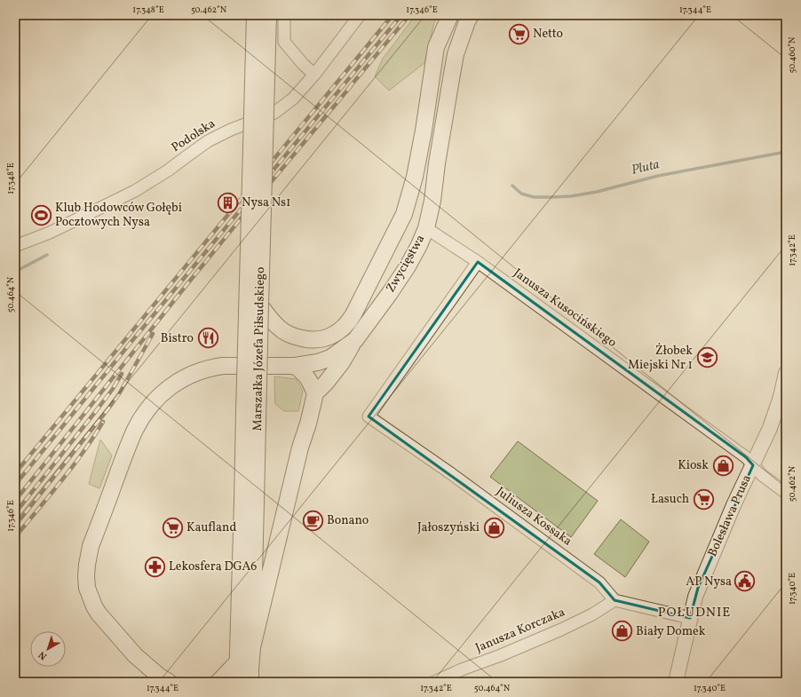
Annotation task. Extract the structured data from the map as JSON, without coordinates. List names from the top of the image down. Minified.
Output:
{"streets":{"main road":["Zwycięstwa","Marszałka Józefa Piłsudskiego"],"street":["Podolska","Janusza Kusocińskiego","Bolesława Prusa","Juliusza Kossaka","Janusza Korczaka"]},"crossings":[["Zwycięstwa","Janusza Kusocińskiego"],["Zwycięstwa","Marszałka Józefa Piłsudskiego"],["Janusza Kusocińskiego","Bolesława Prusa"],["Janusza Kusocińskiego","Juliusza Kossaka"],["Juliusza Kossaka","Janusza Korczaka"]],"districts":["POŁUDNIE"],"water":["Pluta"],"places":{"supermarket":["Netto","Łasuch","Kaufland"],"building":["Nysa Ns1"],"sports":["Klub Hodowców Gołębi Pocztowych Nysa"],"restaurant":["Bistro"],"school or university":["Żłobek Miejski Nr 1"],"shop":["Kiosk","Jałoszyński","Biały Domek"],"cafe":["Bonano"],"pharmacy":["Lekosfera DGA6"],"public building":["AP Nysa"]},"north":"bottom left","coordinates":["17.348°E","50.462°N","17.346°E","17.344°E","50.460°N","17.342°E","50.464°N","17.340°E"]}
